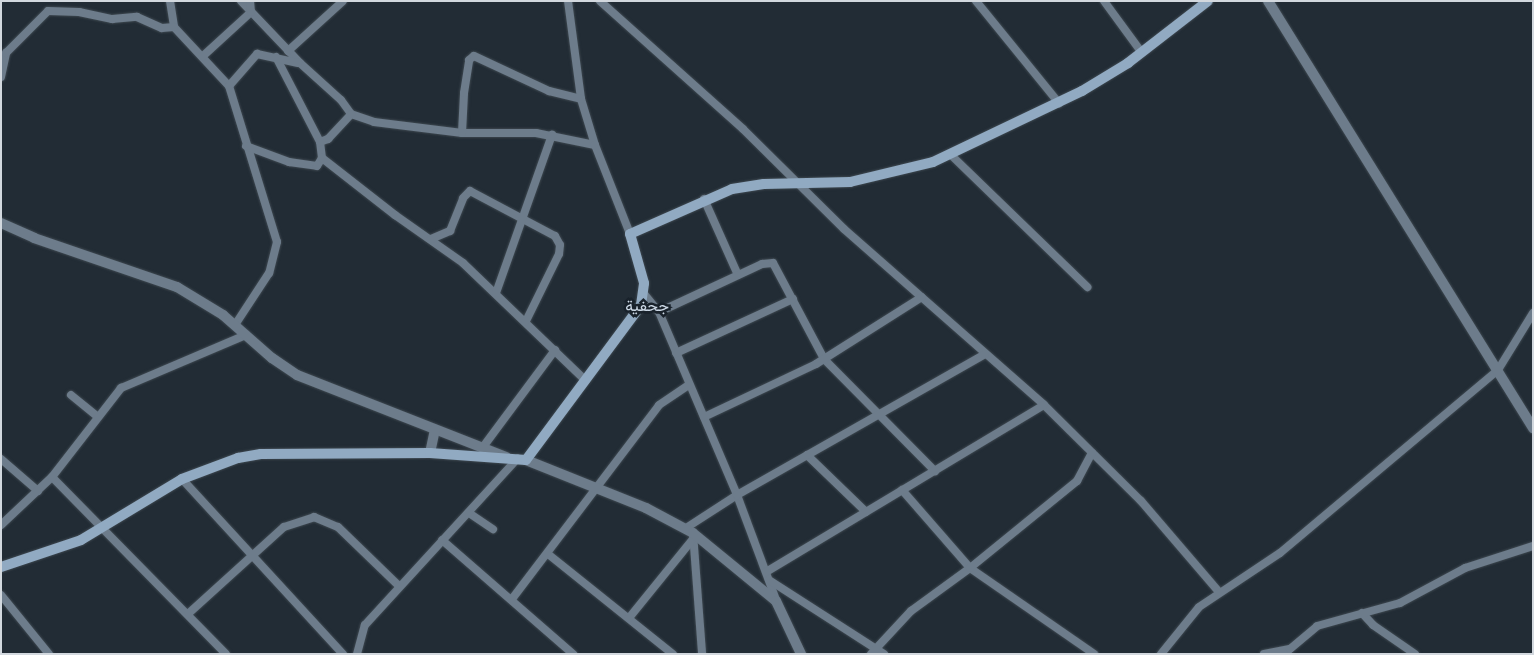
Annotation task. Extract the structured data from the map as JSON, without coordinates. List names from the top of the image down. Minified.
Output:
{"districts":["جحفية"]}
